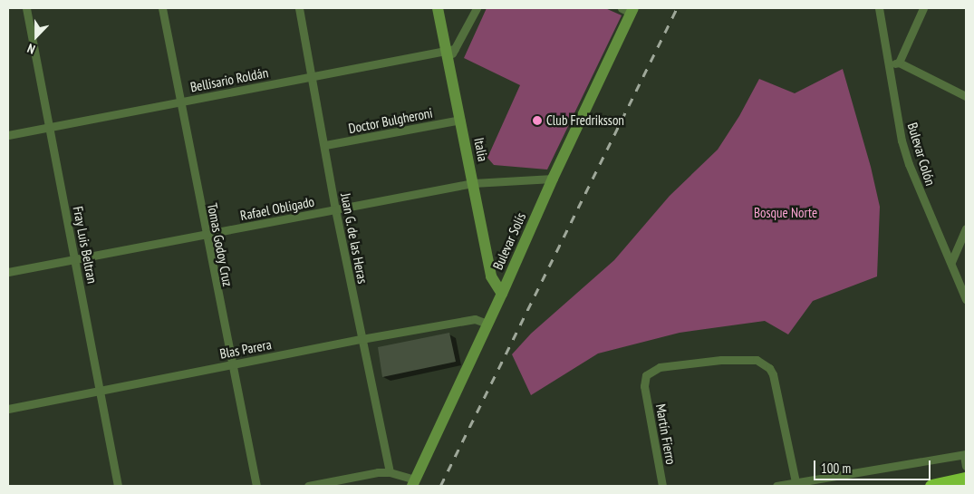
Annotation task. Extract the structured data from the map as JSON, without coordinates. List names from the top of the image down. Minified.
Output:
{"streets":{"street":["Bellisario Roldán","Doctor Bulgheroni","Italia","Bulevar Colón","Rafael Obligado","Juan G. de las Heras","Bulevar Solís","Fray Luis Beltran","Tomas Godoy Cruz","Blas Parera","Martín Fierro"]},"crossings":[["Bellisario Roldán","Italia"],["Bellisario Roldán","Juan G. de las Heras"],["Bellisario Roldán","Fray Luis Beltran"],["Bellisario Roldán","Tomas Godoy Cruz"],["Doctor Bulgheroni","Italia"],["Doctor Bulgheroni","Juan G. de las Heras"],["Italia","Rafael Obligado"],["Italia","Bulevar Solís"],["Rafael Obligado","Juan G. de las Heras"],["Rafael Obligado","Bulevar Solís"],["Rafael Obligado","Fray Luis Beltran"],["Rafael Obligado","Tomas Godoy Cruz"],["Juan G. de las Heras","Blas Parera"],["Bulevar Solís","Blas Parera"],["Fray Luis Beltran","Blas Parera"],["Tomas Godoy Cruz","Blas Parera"]],"parks":["Bosque Norte"],"places":["Club Fredriksson"],"scale_bar":"100 m","north":"bottom"}
